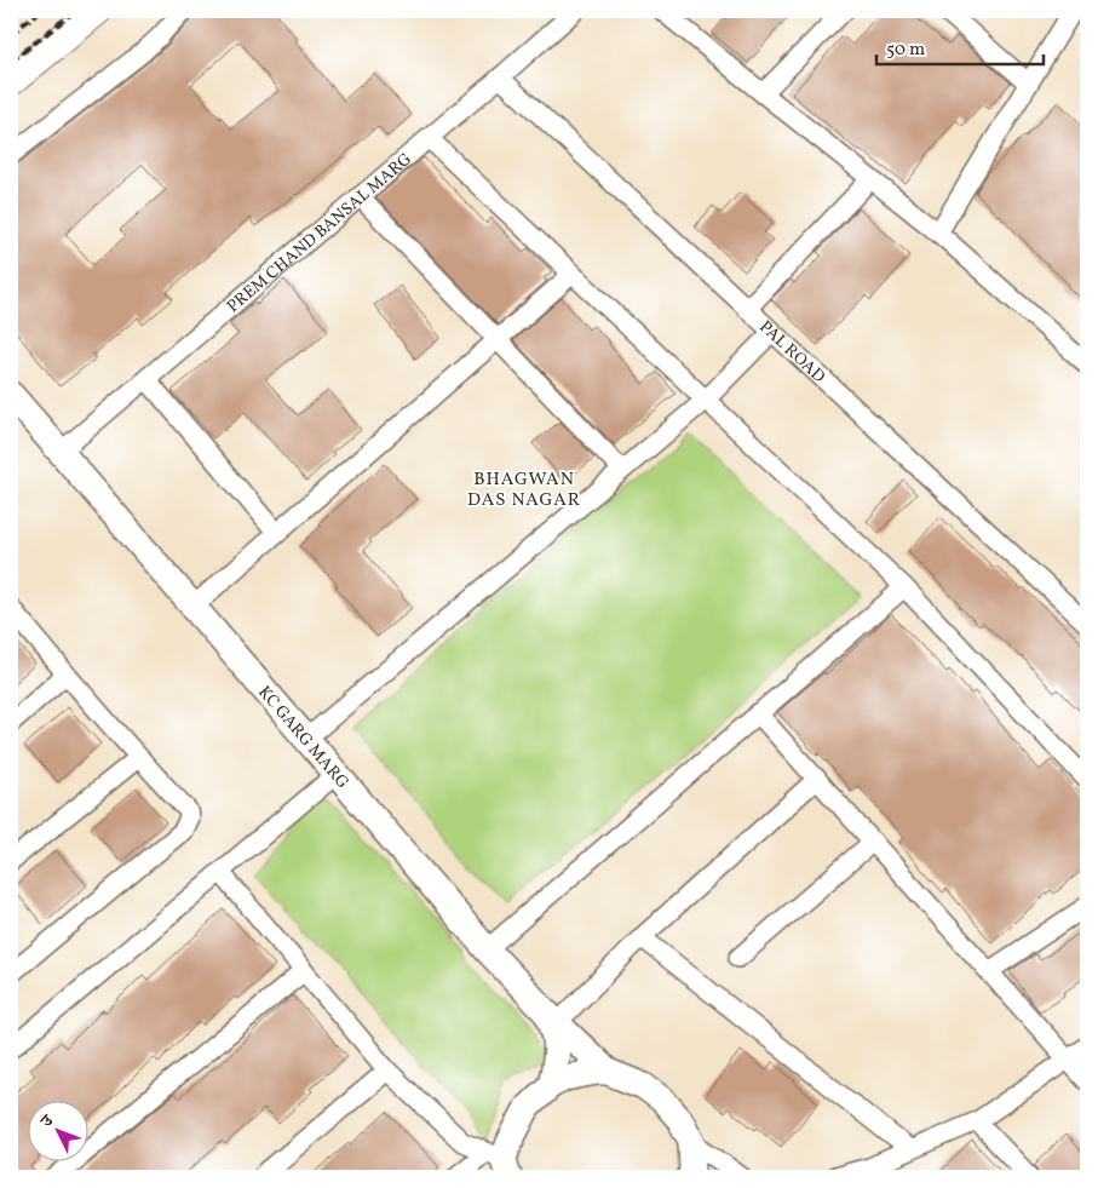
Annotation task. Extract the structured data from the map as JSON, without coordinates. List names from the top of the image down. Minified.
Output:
{"streets":{"street":["PREM CHAND BANSAL MARG","PAL ROAD","KC GARG MARG"]},"crossings":[["PREM CHAND BANSAL MARG","PAL ROAD"],["PREM CHAND BANSAL MARG","KC GARG MARG"]],"districts":["BHAGWAN DAS NAGAR"],"scale_bar":"50 m","north":"top left"}
